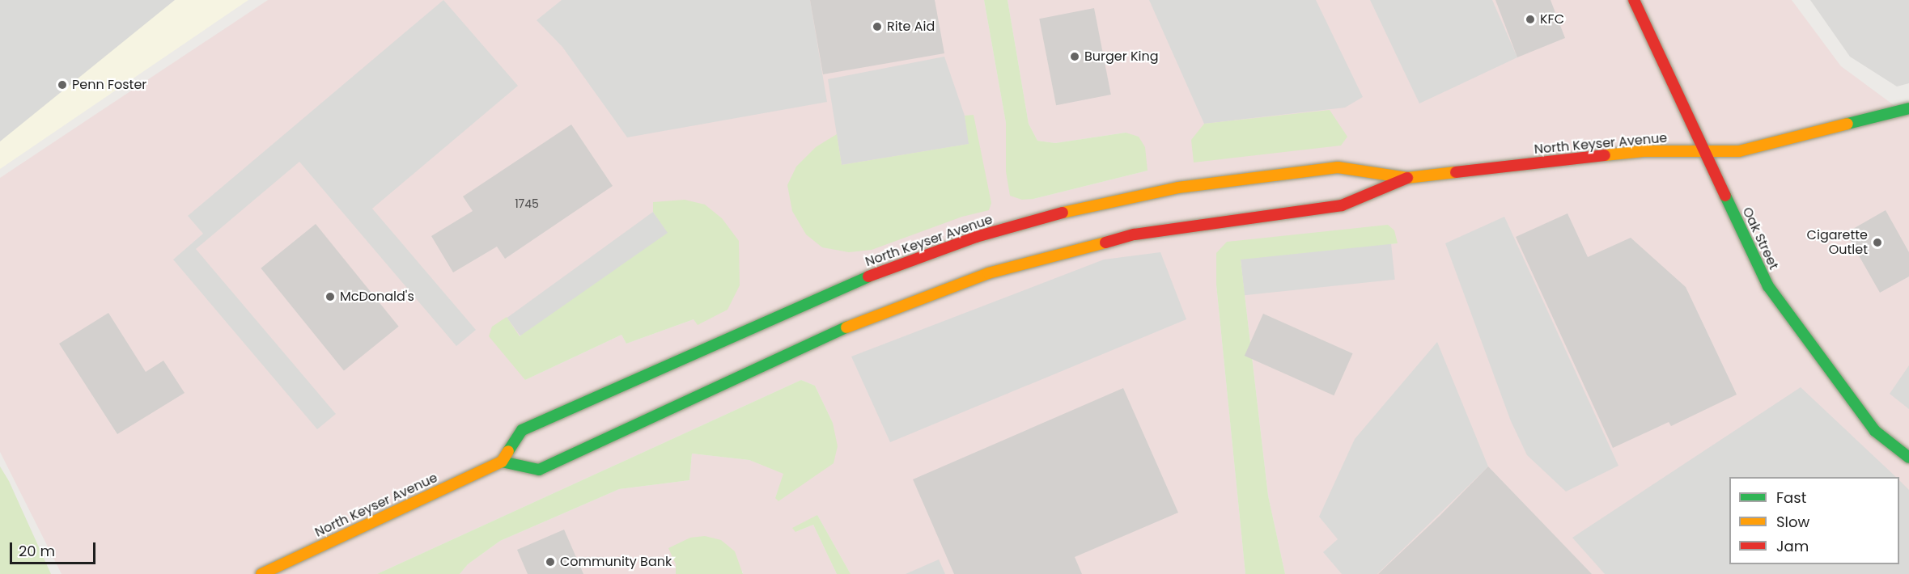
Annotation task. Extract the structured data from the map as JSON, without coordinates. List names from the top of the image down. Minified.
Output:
{"streets":{"main road":["North Keyser Avenue","Oak Street"]},"crossings":[["North Keyser Avenue","Oak Street"]],"places":["KFC","Rite Aid","Burger King","Penn Foster","Cigarette Outlet","McDonald's","Community Bank"],"house_numbers":["1745"],"legend":["Fast","Slow","Jam"],"scale_bar":"20 m"}
